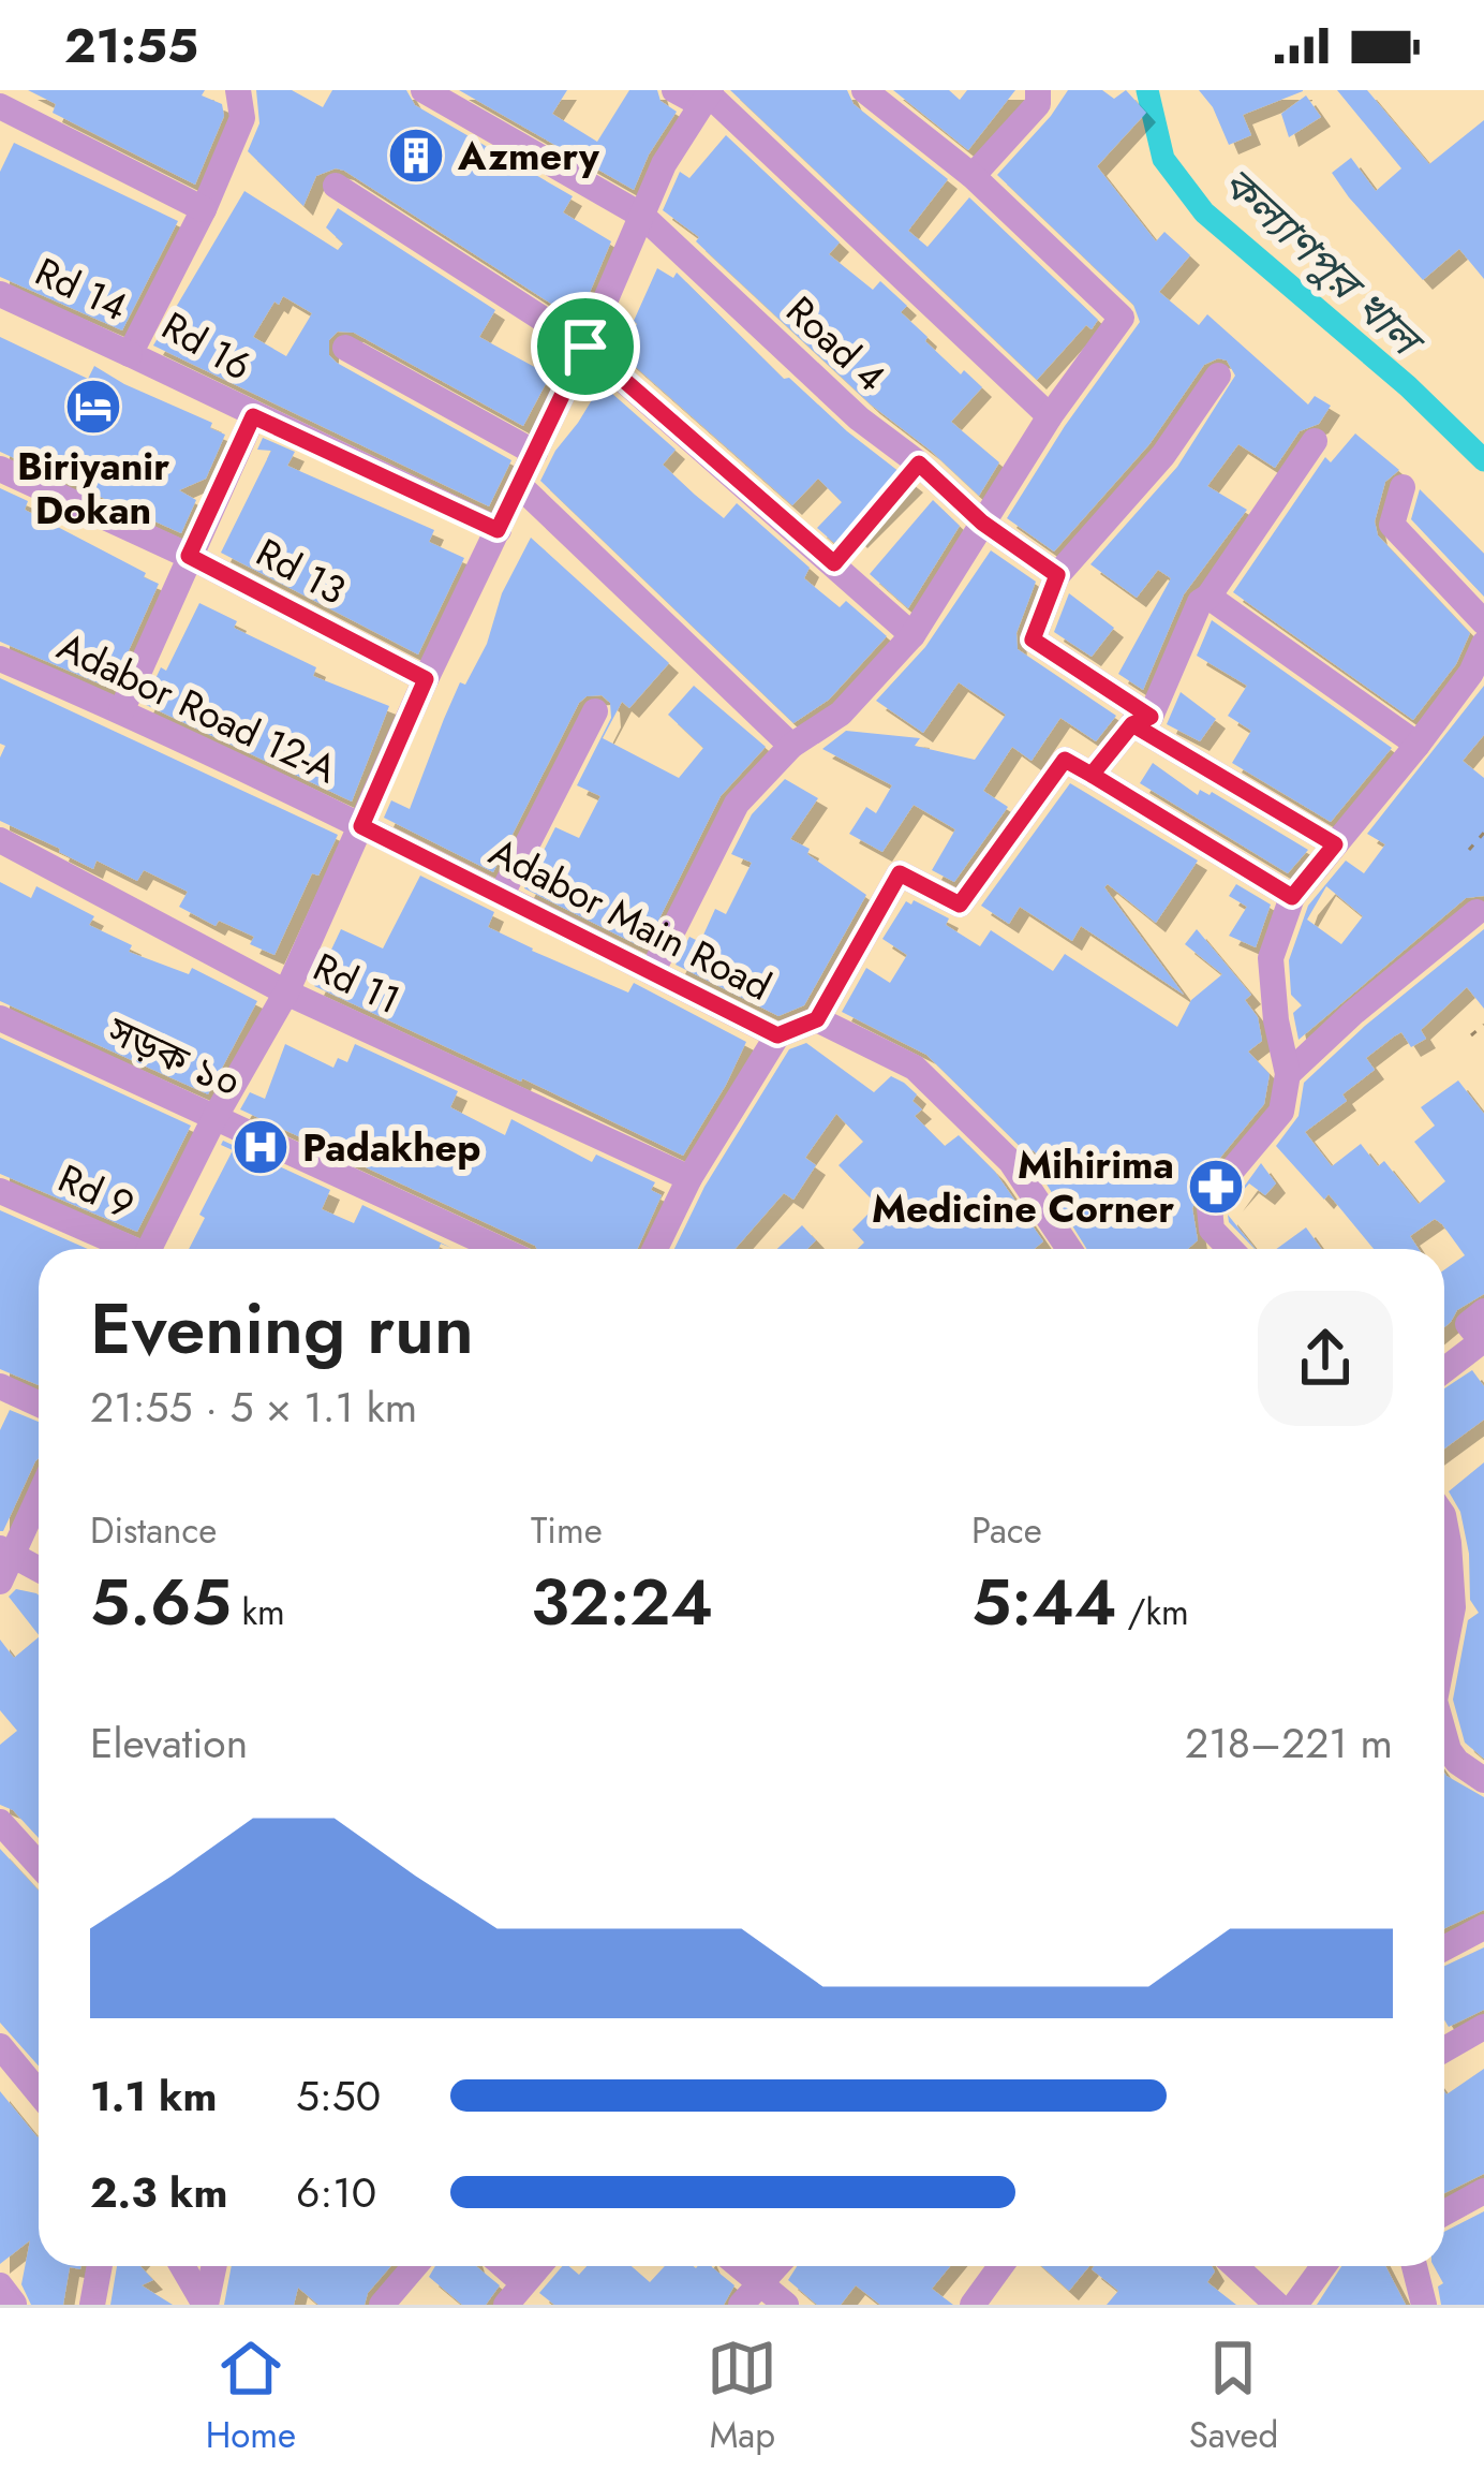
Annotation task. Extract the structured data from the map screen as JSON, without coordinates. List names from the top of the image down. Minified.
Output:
{"streets":{"street":["Rd 14","Road 4","Rd 16","Rd 13","Adabor Road 12-A","Adabor Main Road","Rd 11","সড়ক ১০","Rd 9"]},"crossings":[["Rd 14","Rd 16"],["Adabor Road 12-A","Adabor Main Road"]],"water":["কল্যাণপুর খাল"],"places":{"building":["Azmery"],"hotel":["Biriyanir Dokan"],"hospital":["Padakhep"],"pharmacy":["Mihirima Medicine Corner"]},"page":{"status":"21:55","heading":["Evening run","21:55 · 5 × 1.1 km"],"stats":[["Distance","5.65 km"],["Time","32:24"],["Pace","5:44 /km"]],"chart":["Elevation","218–221 m"],"list":[{"name":"1.1 km","note":"5:50"},{"name":"2.3 km","note":"6:10"}],"tabs":["Home","Map","Saved"]}}
